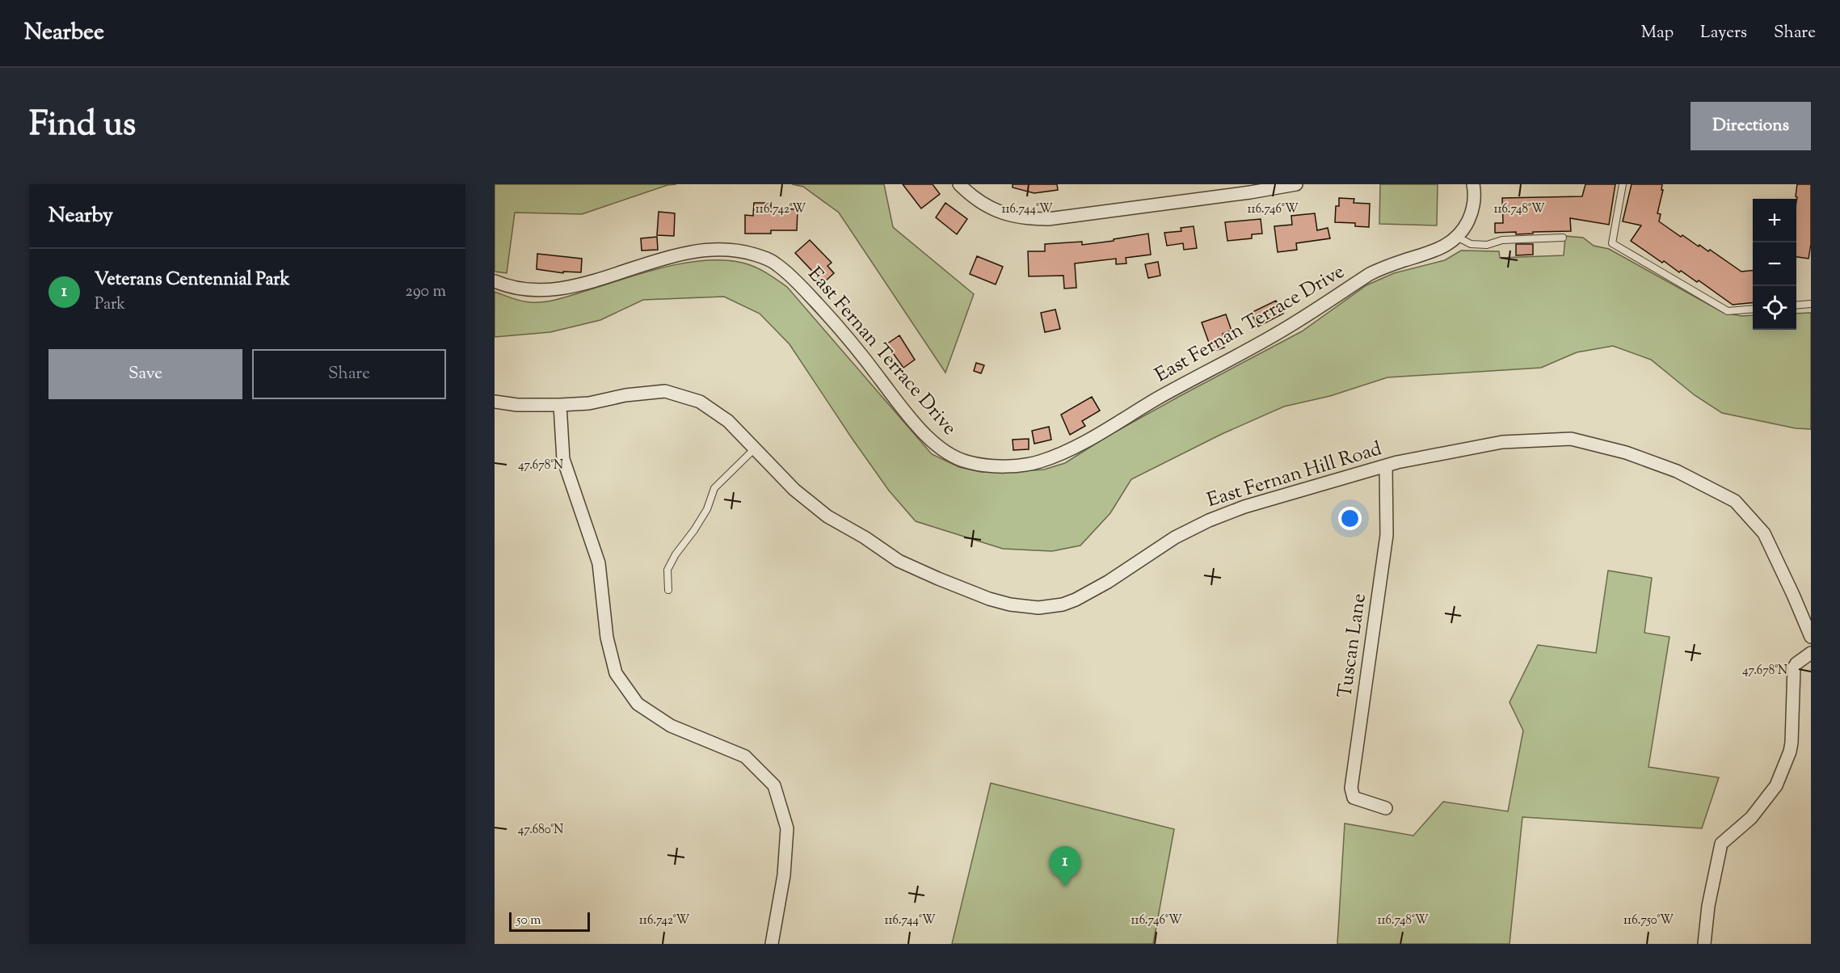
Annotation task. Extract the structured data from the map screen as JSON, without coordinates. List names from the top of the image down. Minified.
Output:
{"streets":{"street":["East Fernan Terrace Drive","East Fernan Hill Road","Tuscan Lane"]},"crossings":[["East Fernan Hill Road","Tuscan Lane"]],"scale_bar":"50 m","page":{"header":"Nearbee","nav":["Map","Layers","Share"],"title":"Find us","buttons":["Directions",["Save","Share"]],"heading":"Nearby","map_buttons":["+","−"],"list":[{"mark":"1","name":"Veterans Centennial Park","note":"Park","value":"290 m"}],"pins":"1","scale":"50 m"},"coordinates":["116.742°W","116.744°W","116.748°W","116.746°W","47.678°N","47.680°N","116.750°W"]}
